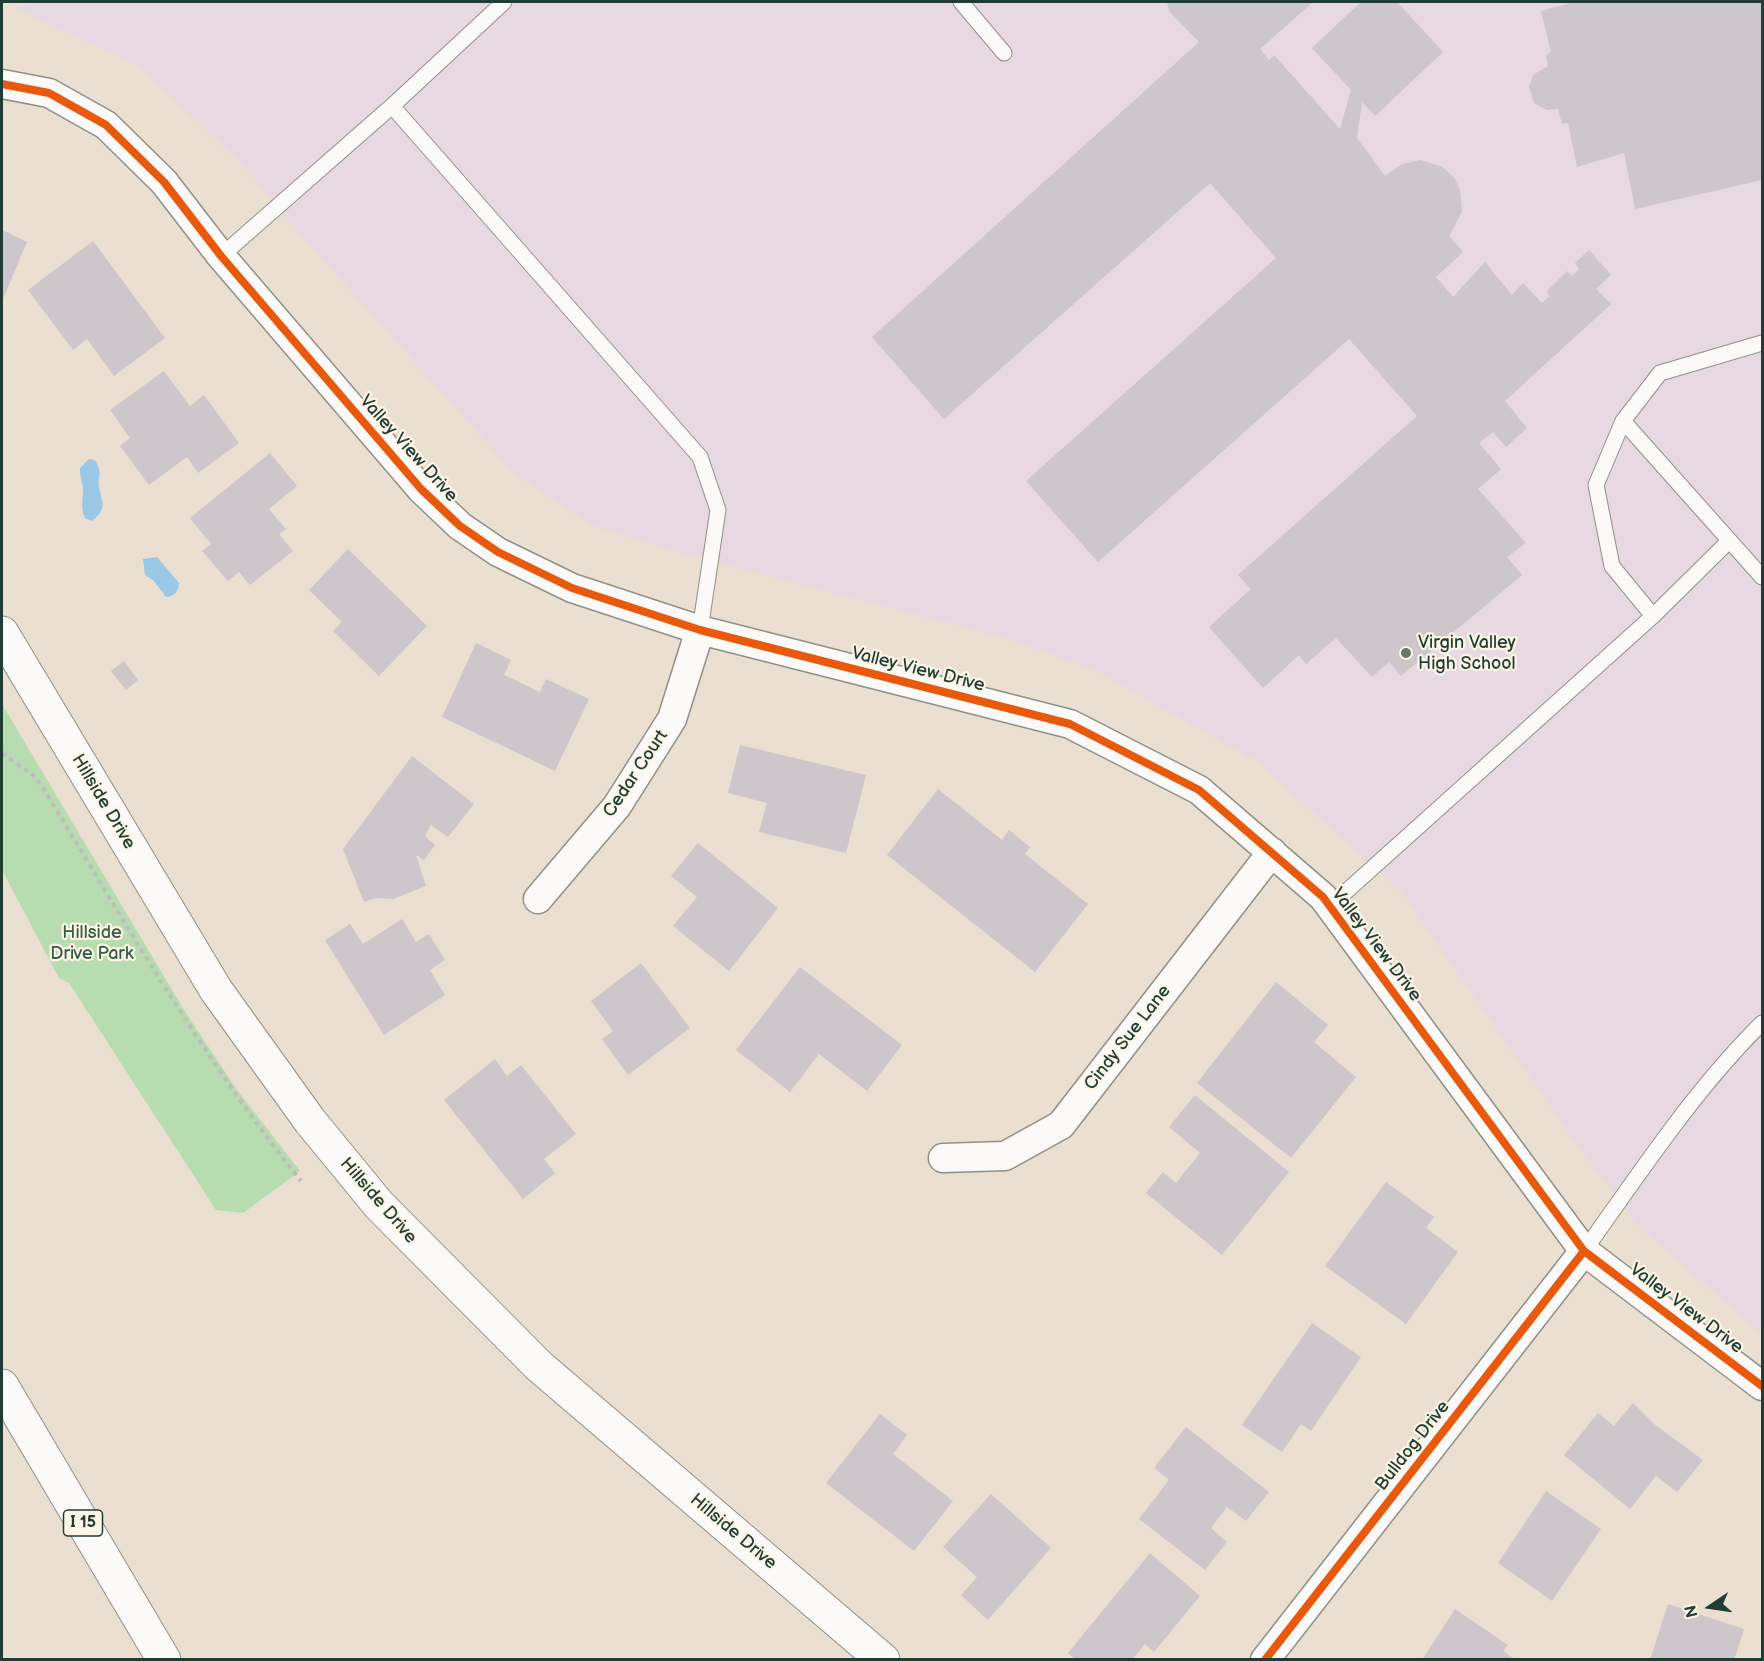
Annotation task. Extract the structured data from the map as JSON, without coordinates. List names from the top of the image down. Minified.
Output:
{"streets":{"main road":["Hillside Drive","I 15"],"street":["Valley View Drive","Cedar Court","Cindy Sue Lane","Bulldog Drive"]},"crossings":[["Valley View Drive","Cedar Court"],["Valley View Drive","Cindy Sue Lane"],["Valley View Drive","Bulldog Drive"]],"parks":["Hillside Drive Park"],"places":["Virgin Valley High School"],"north":"left"}
